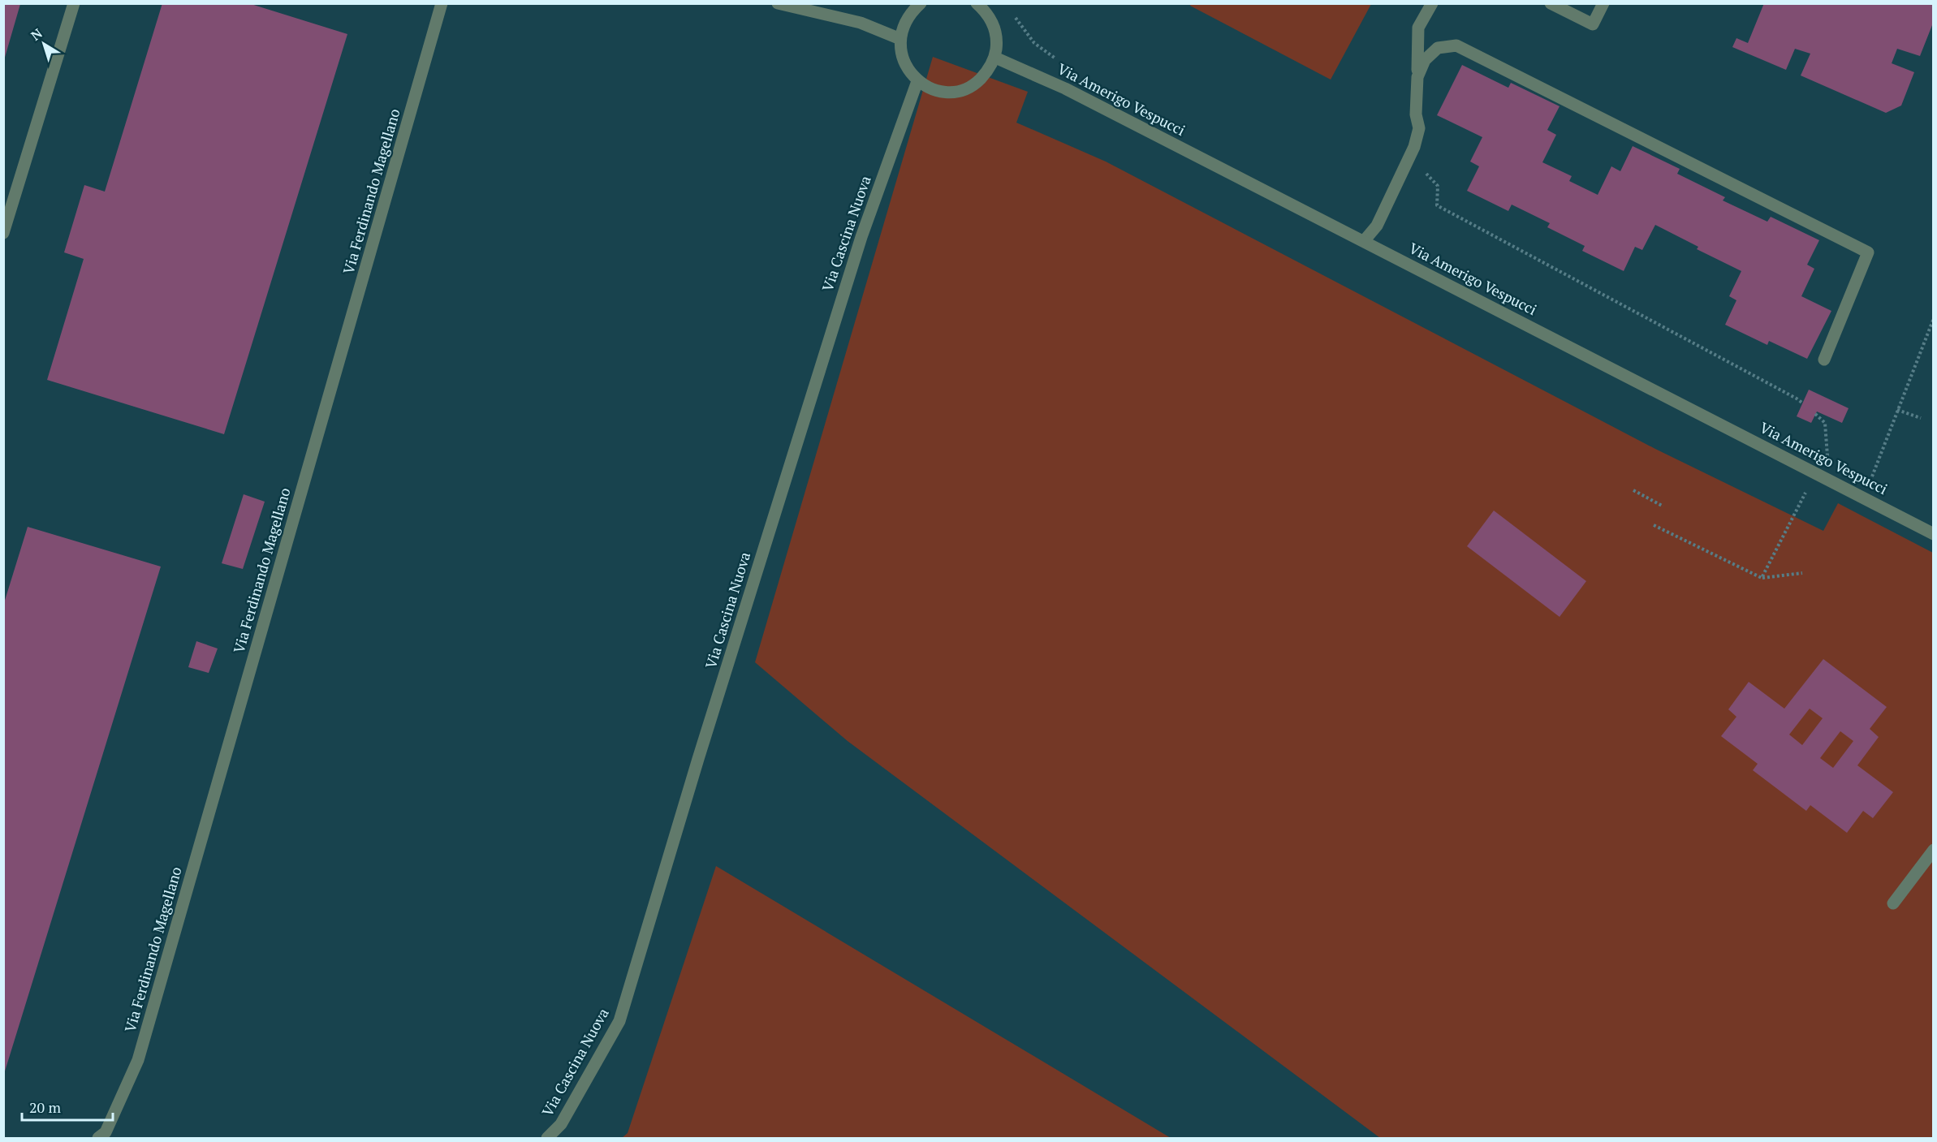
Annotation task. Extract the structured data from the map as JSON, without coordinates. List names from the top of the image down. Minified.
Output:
{"streets":{"street":["Via Amerigo Vespucci","Via Ferdinando Magellano","Via Cascina Nuova"]},"scale_bar":"20 m","north":"top left"}
